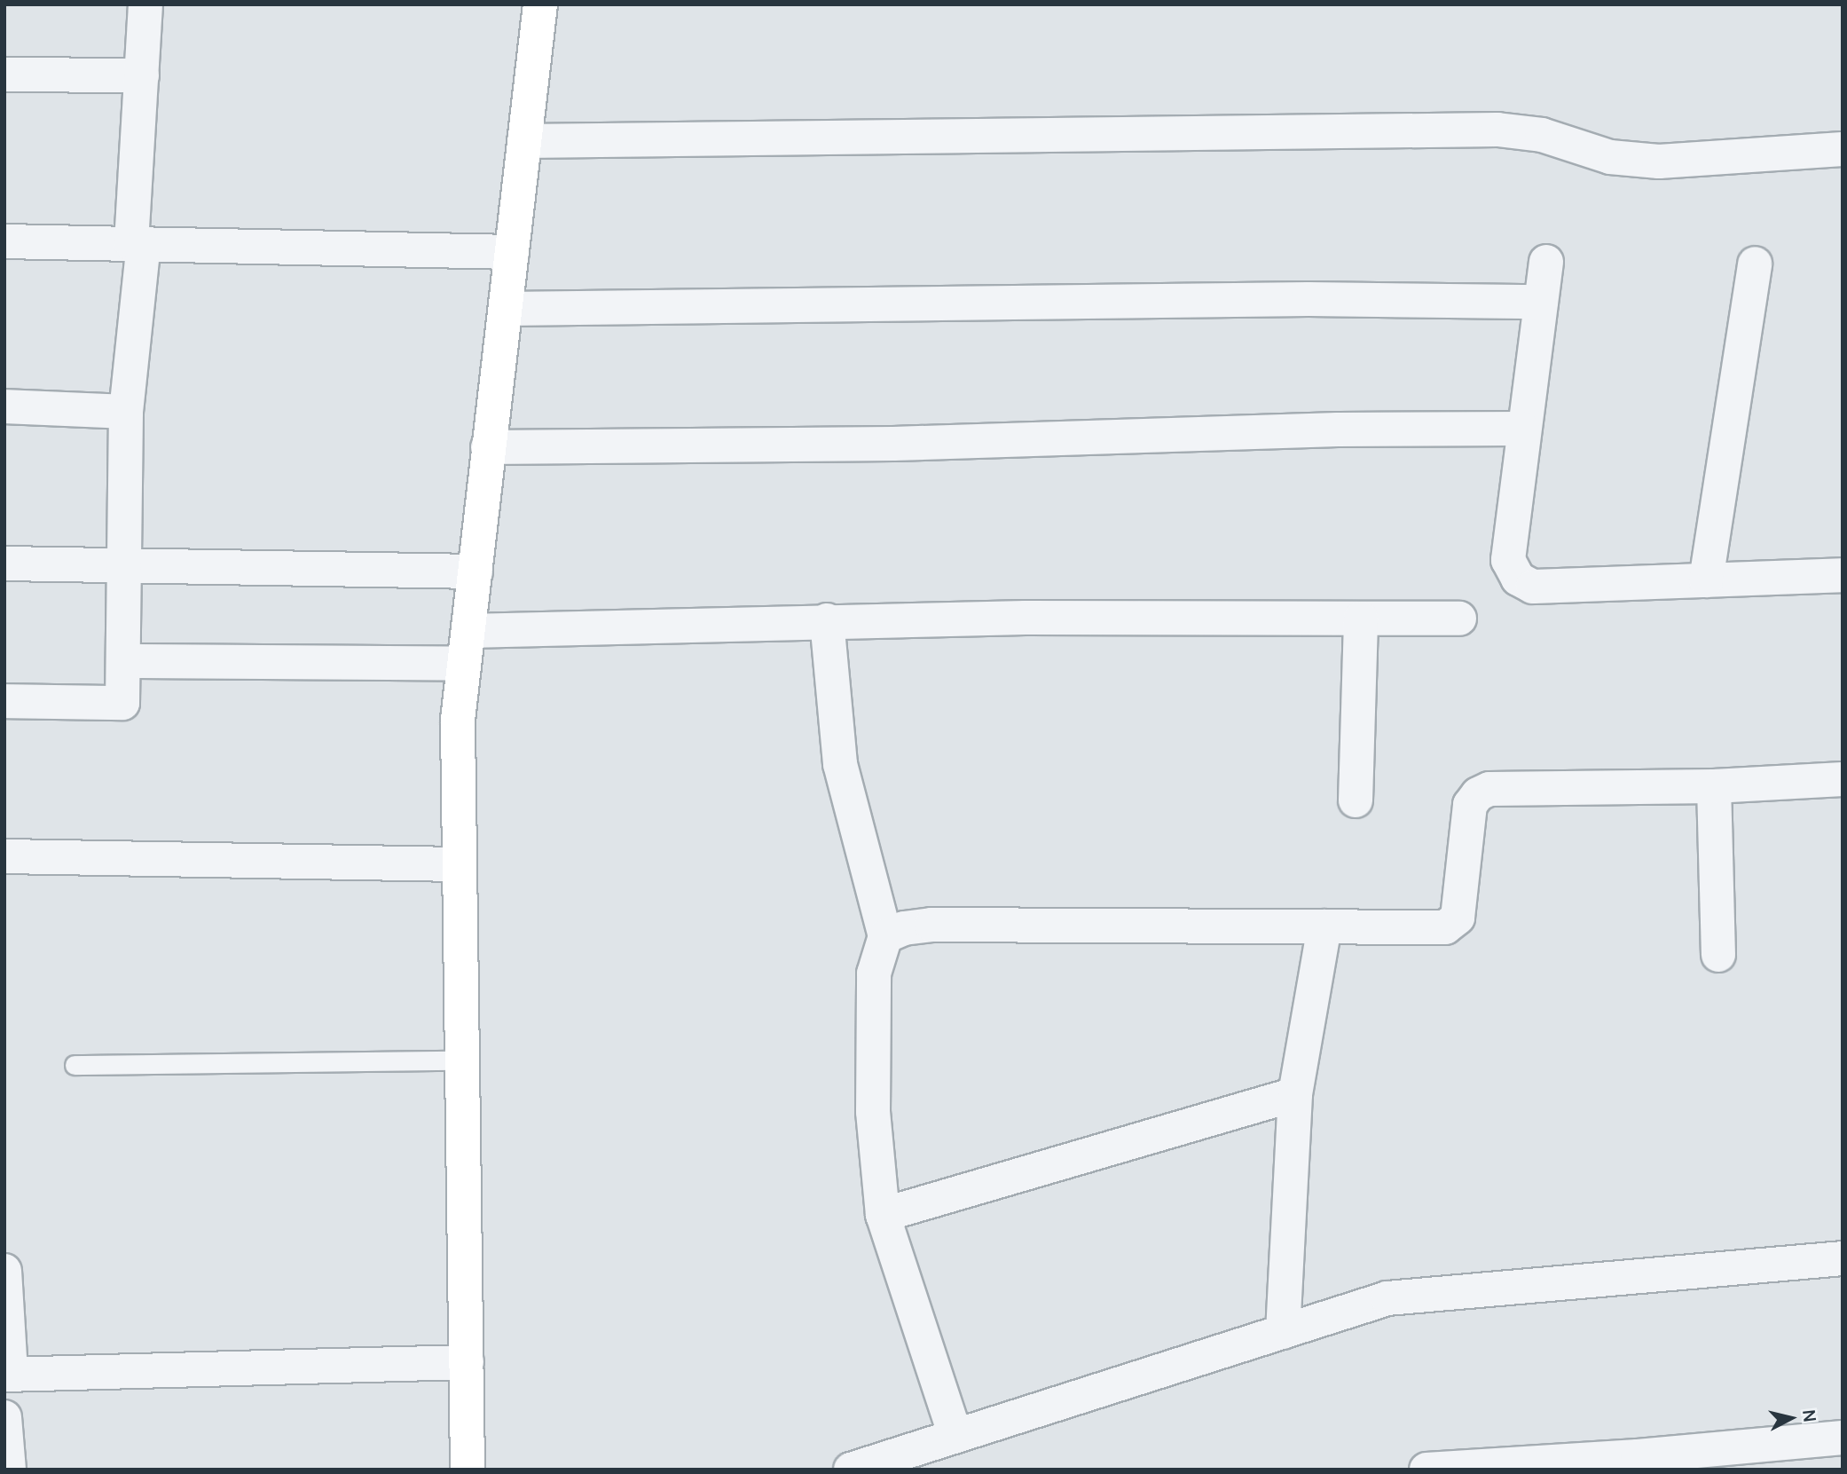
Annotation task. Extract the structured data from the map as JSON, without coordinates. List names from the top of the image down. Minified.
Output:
{"north":"right"}
